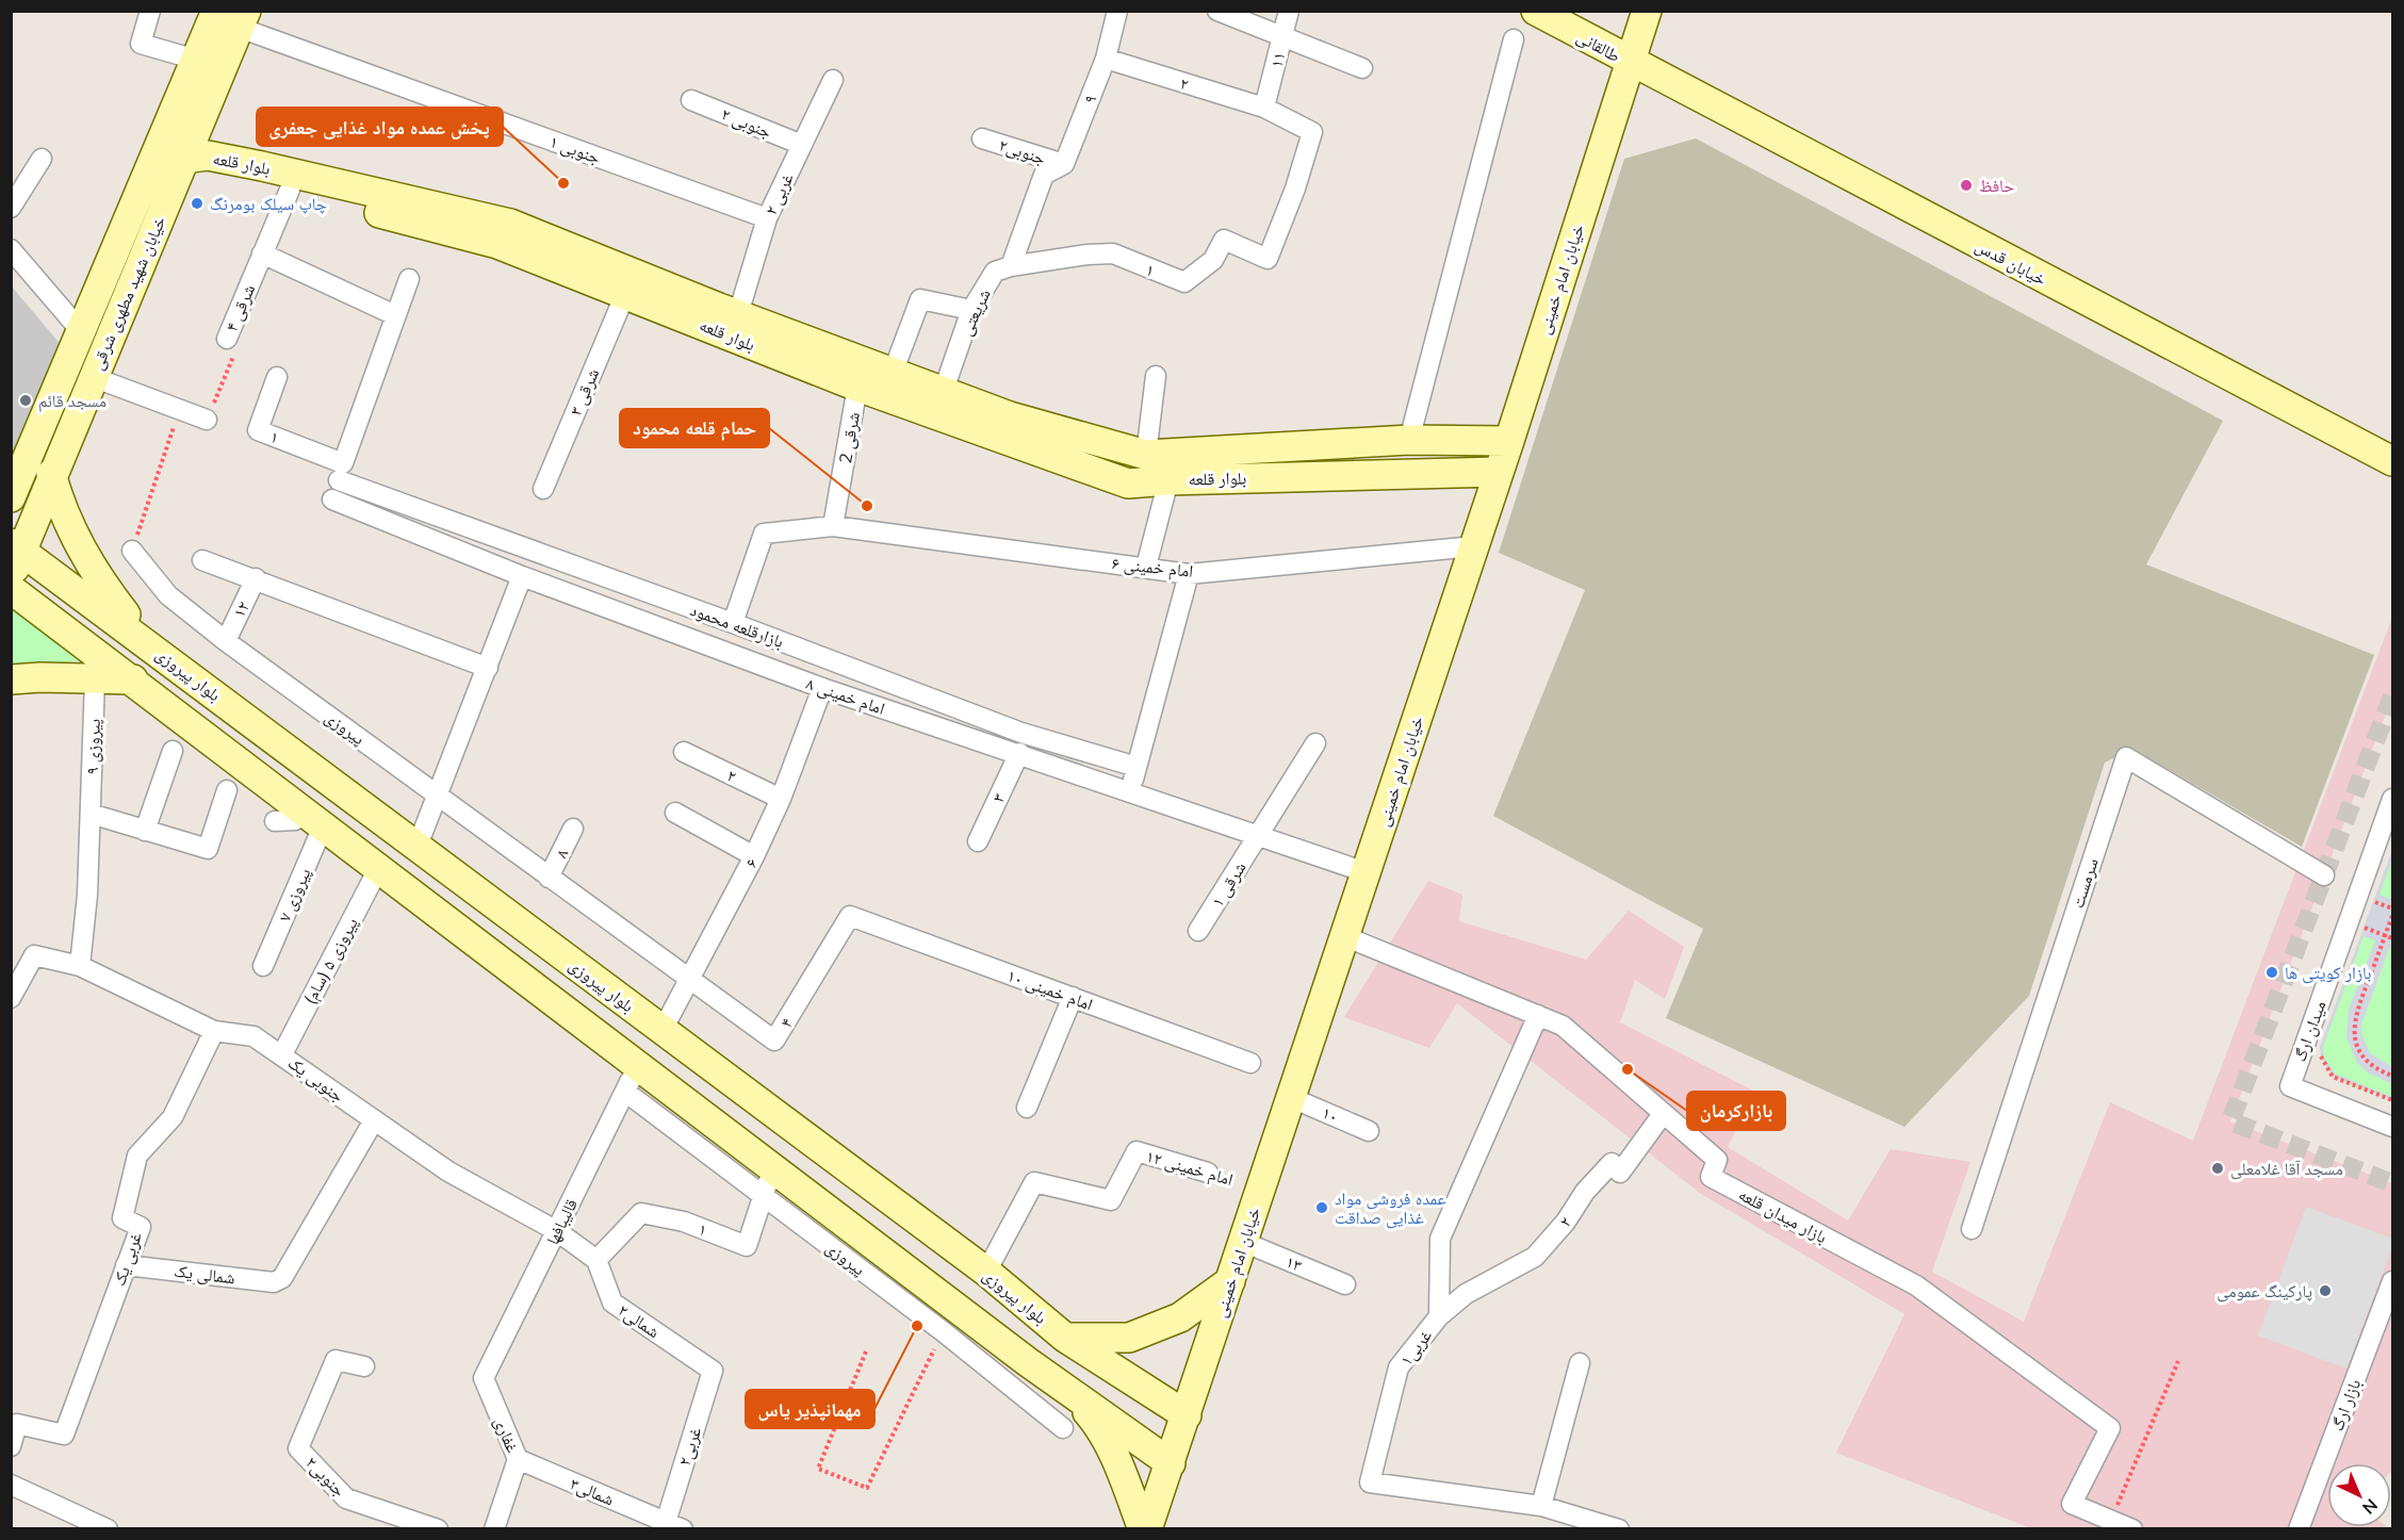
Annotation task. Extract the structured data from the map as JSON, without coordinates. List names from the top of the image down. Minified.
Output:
{"streets":{"main road":["طالقانی","بلوار قلعه","خیابان قدس","خیابان امام خمینی","خیابان شهید مطهری شرقی","بلوار پیروزی"],"street":["۱۱","۲","۹","۲ جنوبی","۱ جنوبی","جنوبی۲","۲ غربی","۱","شرقی ۴","شریعتی","۳ شرقی","2 شرقی","امام خمینی ۶","۱۲","بازارقلعه محمود","امام خمینی ۸","پیروزی","پیروزی ۹","۳","۸","۶","سرمست","۱ شرقی","پیروزی ۷","پیروزی ۵ (سام)","امام خمینی ۱۰","۴","میدان ارگ","جنوبی یک","۱۰","امام خمینی ۱۲","بازار میدان قلعه","قالیبافها","غربی یک","۱۳","شمالی یک","شمالی۲","غربی۱","بازار ارگ","غفاری","غربی۲","شمالی۳"]},"crossings":[["طالقانی","خیابان قدس"],["طالقانی","خیابان امام خمینی"],["۱۱","۲"],["۲","۹"],["۲","۱"],["۲","۶"],["۲","بازار میدان قلعه"],["۲","غربی۱"],["۹","جنوبی۲"],["۲ جنوبی","۲ غربی"],["۱ جنوبی","۲ غربی"],["۱ جنوبی","خیابان شهید مطهری شرقی"],["بلوار قلعه","۲ غربی"],["بلوار قلعه","خیابان امام خمینی"],["بلوار قلعه","خیابان شهید مطهری شرقی"],["بلوار قلعه","شرقی ۴"],["بلوار قلعه","شریعتی"],["بلوار قلعه","۳ شرقی"],["بلوار قلعه","2 شرقی"],["خیابان قدس","خیابان امام خمینی"],["۱","شریعتی"],["۱","بازارقلعه محمود"],["۱","امام خمینی ۸"],["۱","پیروزی"],["۱","شمالی۲"],["خیابان امام خمینی","امام خمینی ۶"],["خیابان امام خمینی","بلوار پیروزی"],["خیابان امام خمینی","امام خمینی ۸"],["خیابان امام خمینی","۱۰"],["خیابان امام خمینی","بازار میدان قلعه"],["خیابان امام خمینی","۱۳"],["خیابان شهید مطهری شرقی","بلوار پیروزی"],["2 شرقی","امام خمینی ۶"],["امام خمینی ۶","بازارقلعه محمود"],["۱۲","پیروزی"],["بازارقلعه محمود","امام خمینی ۸"],["بلوار پیروزی","۶"],["بلوار پیروزی","امام خمینی ۱۲"],["امام خمینی ۸","۳"],["امام خمینی ۸","۶"],["امام خمینی ۸","۱ شرقی"],["پیروزی","۸"],["پیروزی","۶"],["پیروزی","۴"],["پیروزی","قالیبافها"],["۶","۴"],["پیروزی ۵ (سام)","جنوبی یک"],["امام خمینی ۱۰","۴"],["جنوبی یک","قالیبافها"],["جنوبی یک","غربی یک"],["جنوبی یک","شمالی یک"],["بازار میدان قلعه","غربی۱"],["قالیبافها","غفاری"],["غربی یک","شمالی یک"],["شمالی۲","غربی۲"],["غفاری","شمالی۳"],["غربی۲","شمالی۳"]],"places":["پخش عمده مواد غذایی جعفری","حافظ","چاپ سیلک بومرنگ","مسجد قائم","حمام قلعه محمود","بازار کویتی ها","بازارکرمان","مسجد آقا غلامعلی","عمده فروشی مواد غذایی صداقت","پارکینگ عمومی","مهمانپذیر یاس"],"north":"bottom right"}
